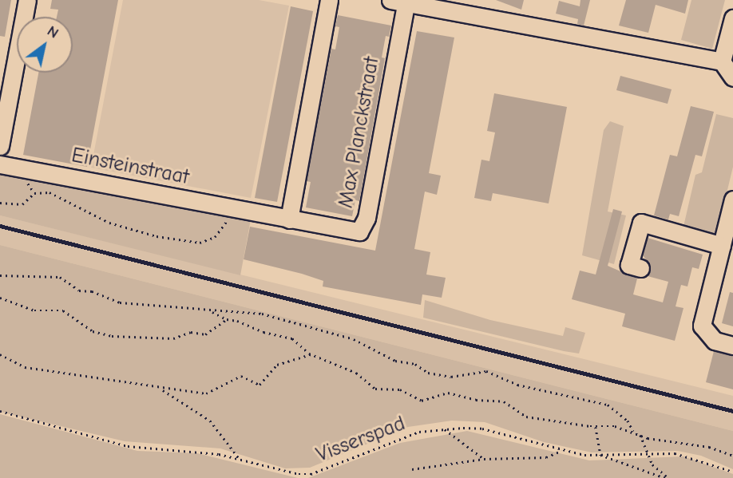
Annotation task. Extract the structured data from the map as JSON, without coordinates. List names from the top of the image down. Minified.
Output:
{"streets":{"street":["Max Planckstraat","Einsteinstraat"],"path":["Visserspad"]},"crossings":[["Max Planckstraat","Einsteinstraat"]],"north":"top right"}
